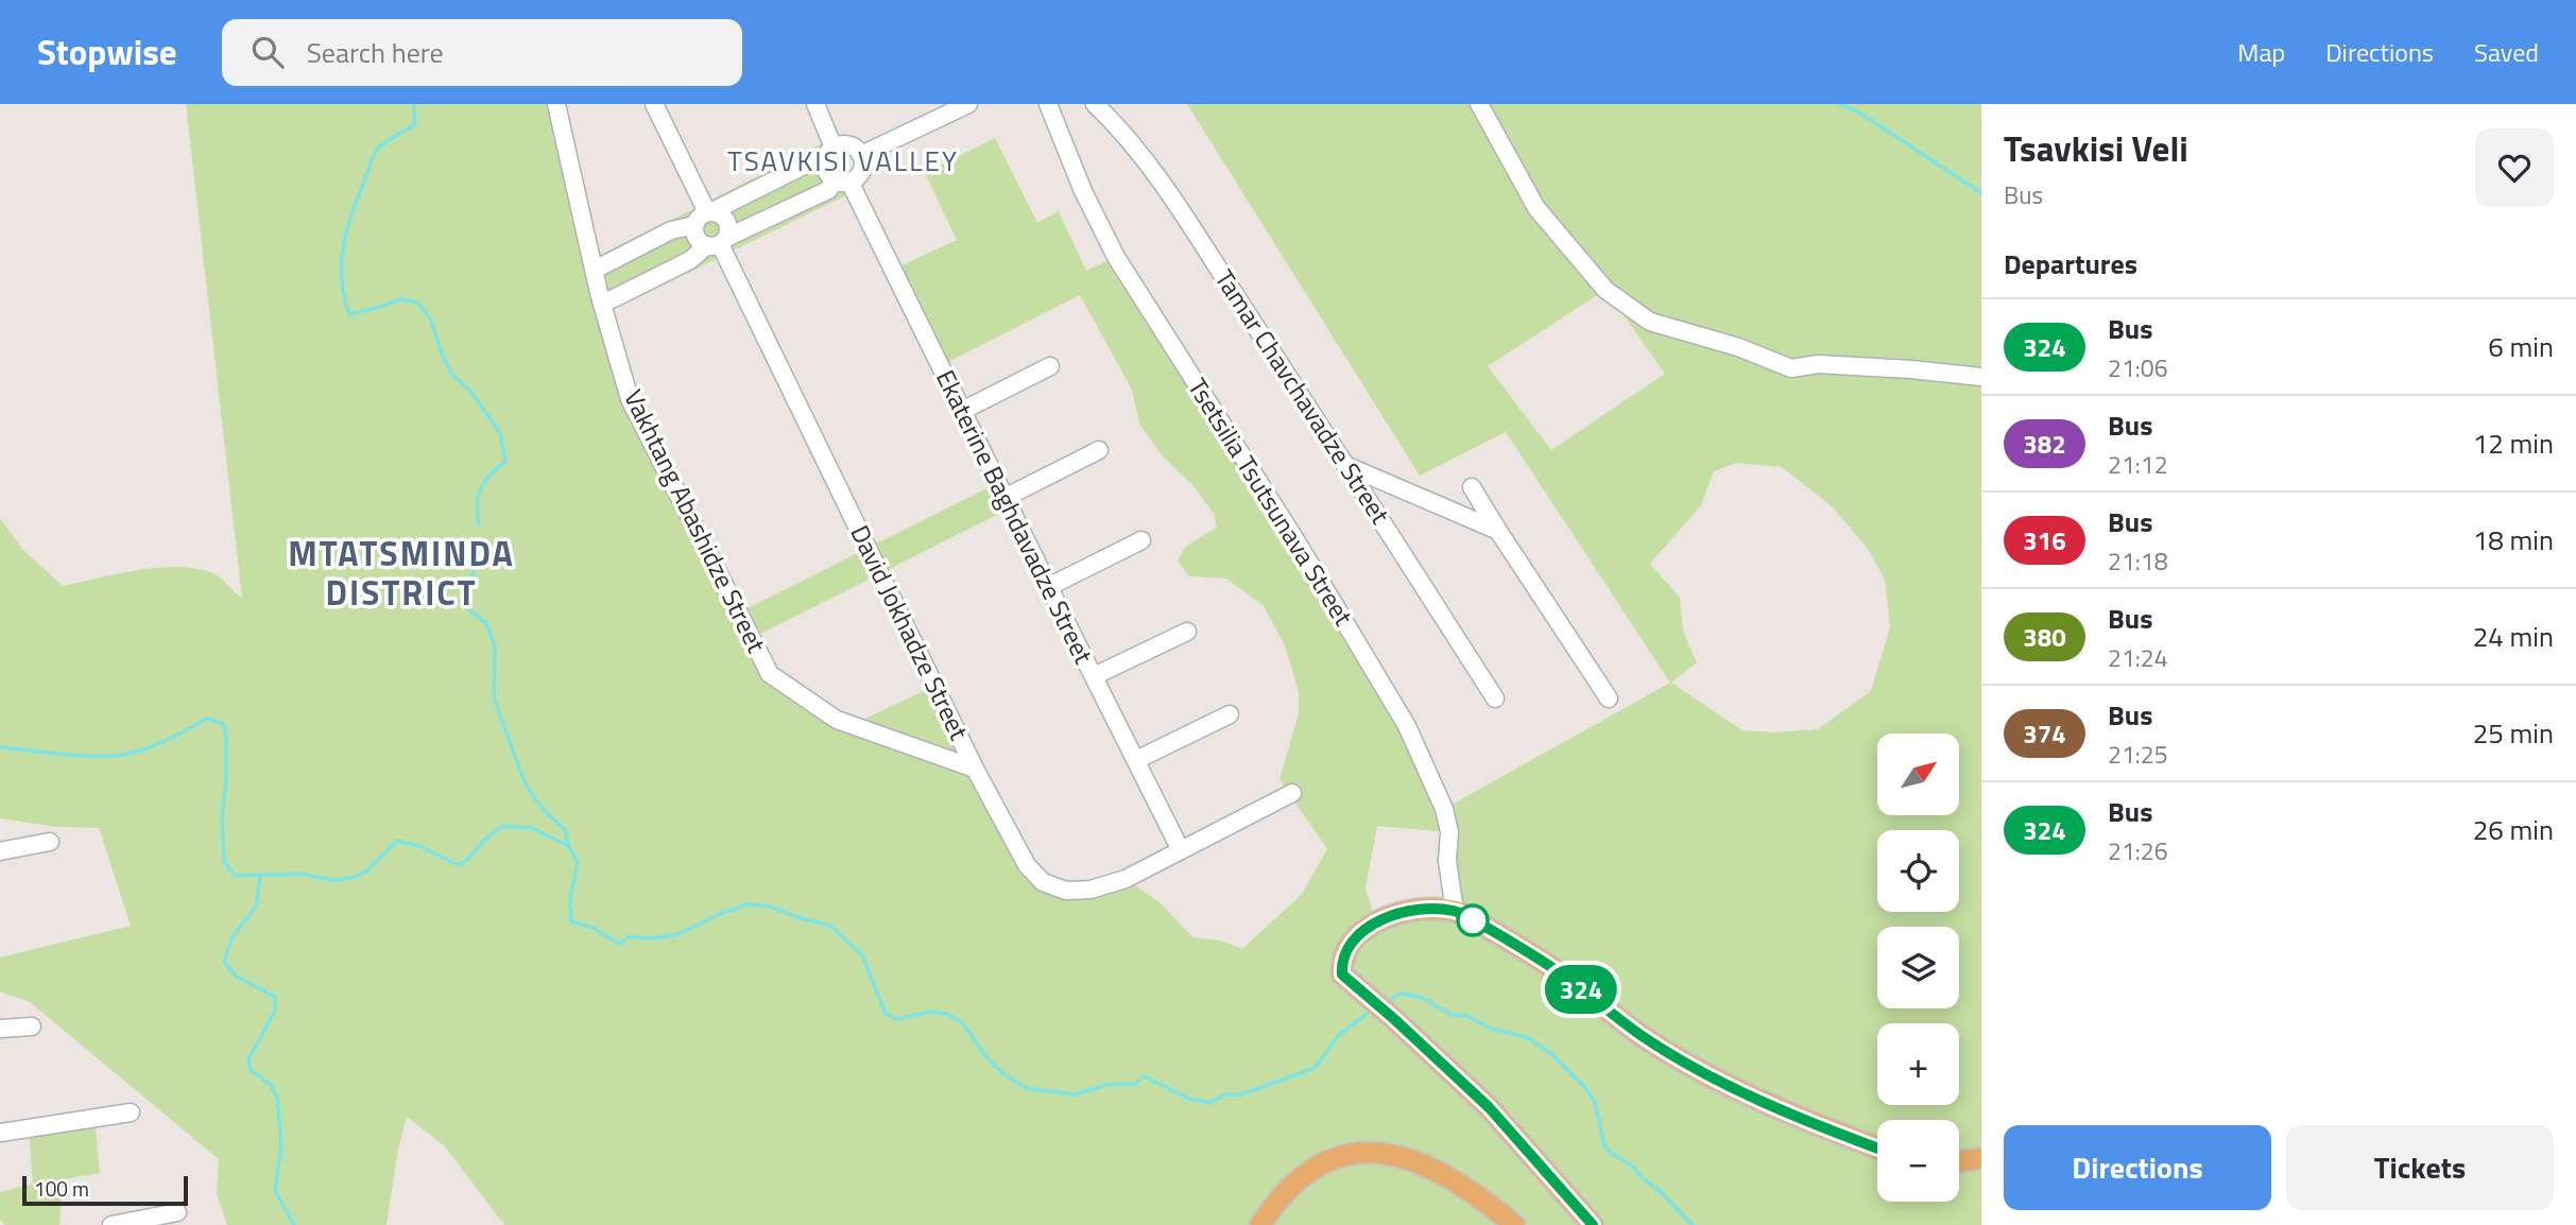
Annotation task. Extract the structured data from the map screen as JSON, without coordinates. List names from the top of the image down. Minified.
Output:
{"streets":{"street":["Tamar Chavchavadze Street","Tsetsilia Tsutsunava Street","Ekaterine Baghdavadze Street","Vakhtang Abashidze Street","David Jokhadze Street"]},"crossings":[["Ekaterine Baghdavadze Street","David Jokhadze Street"],["Vakhtang Abashidze Street","David Jokhadze Street"]],"districts":["TSAVKISI VALLEY","MTATSMINDA DISTRICT"],"lines":["bus line 324"],"scale_bar":"100 m","north":"top right","page":{"header":"Stopwise","search":"Search here","nav":["Map","Directions","Saved"],"on_map":"324","heading":[["Tsavkisi Veli","Bus"],"Departures"],"list":[{"mark":"324","name":"Bus","note":"21:06","value":"6 min"},{"mark":"382","name":"Bus","note":"21:12","value":"12 min"},{"mark":"316","name":"Bus","note":"21:18","value":"18 min"},{"mark":"380","name":"Bus","note":"21:24","value":"24 min"},{"mark":"374","name":"Bus","note":"21:25","value":"25 min"},{"mark":"324","name":"Bus","note":"21:26","value":"26 min"}],"map_buttons":["+","−"],"buttons":["Directions","Tickets"],"scale":"100 m"}}
